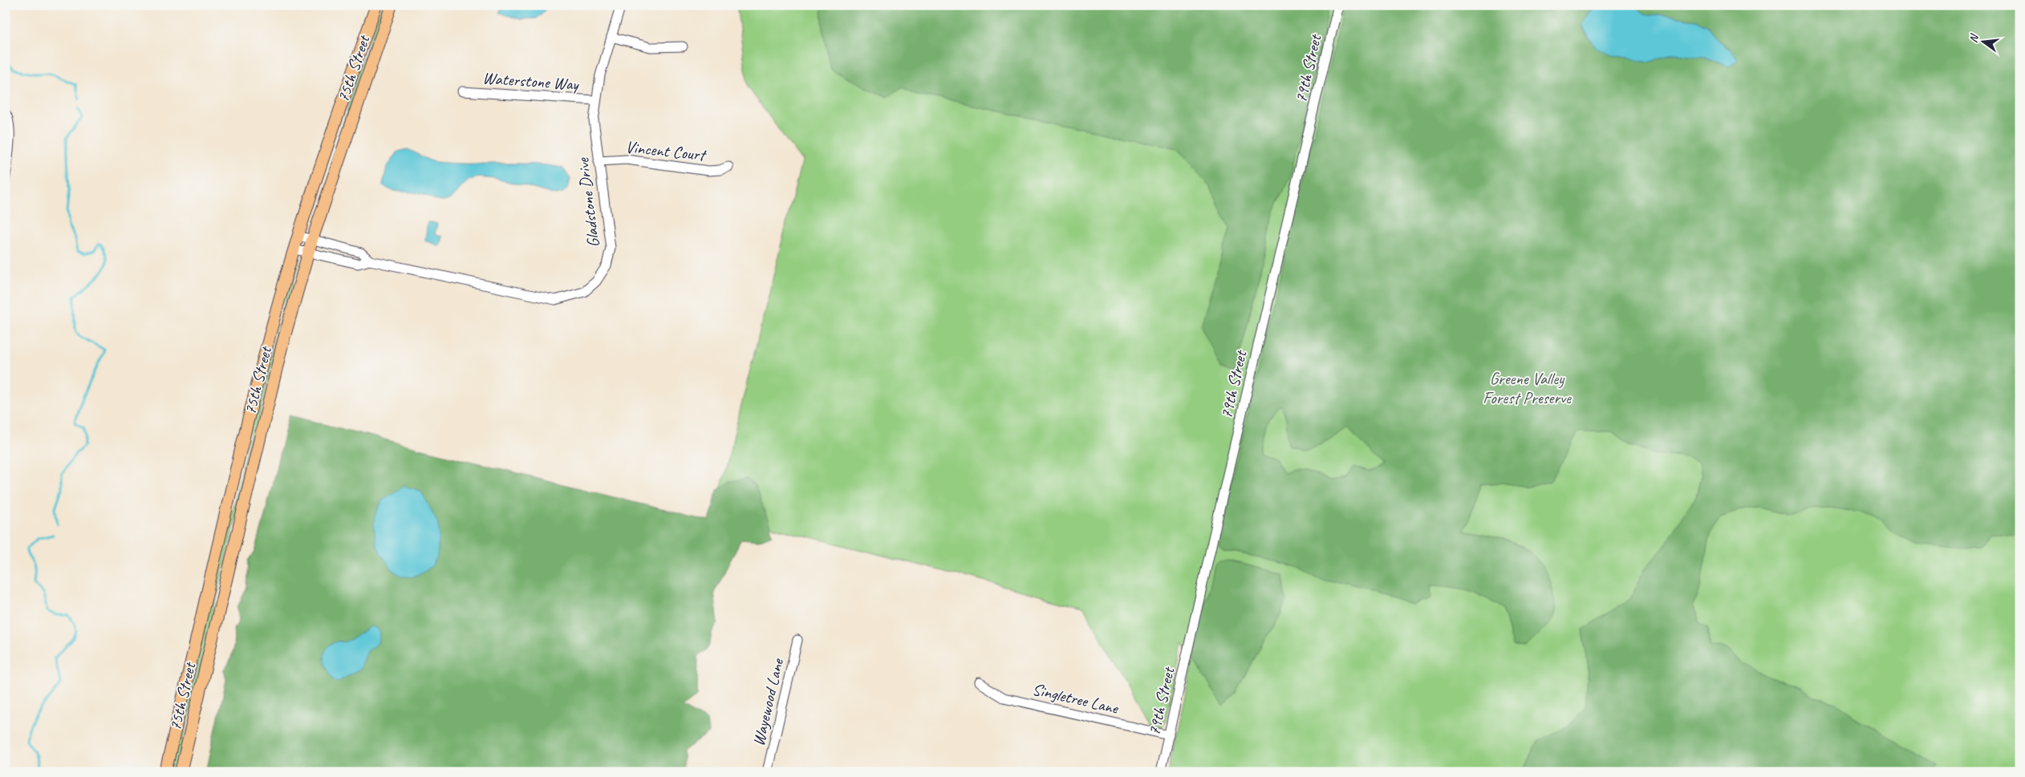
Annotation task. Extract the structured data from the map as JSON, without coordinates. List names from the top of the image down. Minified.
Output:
{"streets":{"main road":["75th Street"],"street":["79th Street","Waterstone Way","Vincent Court","Gladstone Drive","Singletree Lane","Wayewood Lane"]},"crossings":[["75th Street","Gladstone Drive"],["79th Street","Singletree Lane"],["Waterstone Way","Gladstone Drive"],["Vincent Court","Gladstone Drive"]],"parks":["Greene Valley Forest Preserve"],"north":"left"}
